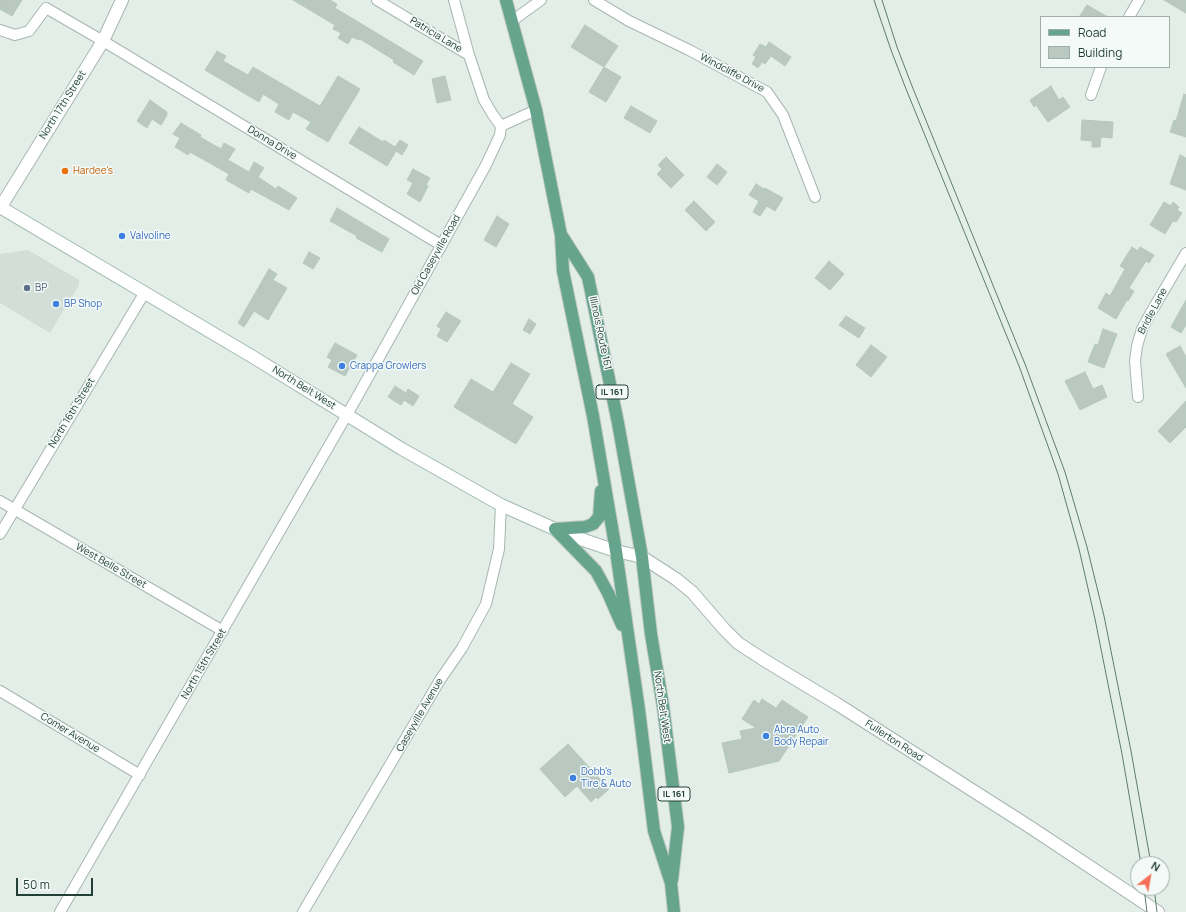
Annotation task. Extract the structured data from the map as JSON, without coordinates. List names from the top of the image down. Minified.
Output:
{"streets":{"main road":["Illinois Route 161","North Belt West","IL 161"],"street":["Patricia Lane","Windcliffe Drive","North 17th Street","Donna Drive","Old Caseyville Road","Bridle Lane","North 16th Street","West Belle Street","North 15th Street","Caseyville Avenue","Comer Avenue","Fullerton Road"]},"crossings":[["Patricia Lane","Old Caseyville Road"],["North 17th Street","Donna Drive"],["North 17th Street","North Belt West"],["Donna Drive","Old Caseyville Road"],["Old Caseyville Road","North Belt West"],["Old Caseyville Road","North 15th Street"],["Illinois Route 161","North Belt West"],["Illinois Route 161","Fullerton Road"],["North Belt West","North 16th Street"],["North Belt West","North 15th Street"],["North Belt West","Caseyville Avenue"],["North Belt West","Fullerton Road"],["North 16th Street","West Belle Street"],["West Belle Street","North 15th Street"],["North 15th Street","Comer Avenue"]],"places":["Hardee's","Valvoline","BP","BP Shop","Grappa Growlers","Abra Auto Body Repair","Dobb's Tire & Auto"],"legend":["Road","Building"],"scale_bar":"50 m","north":"top right"}
